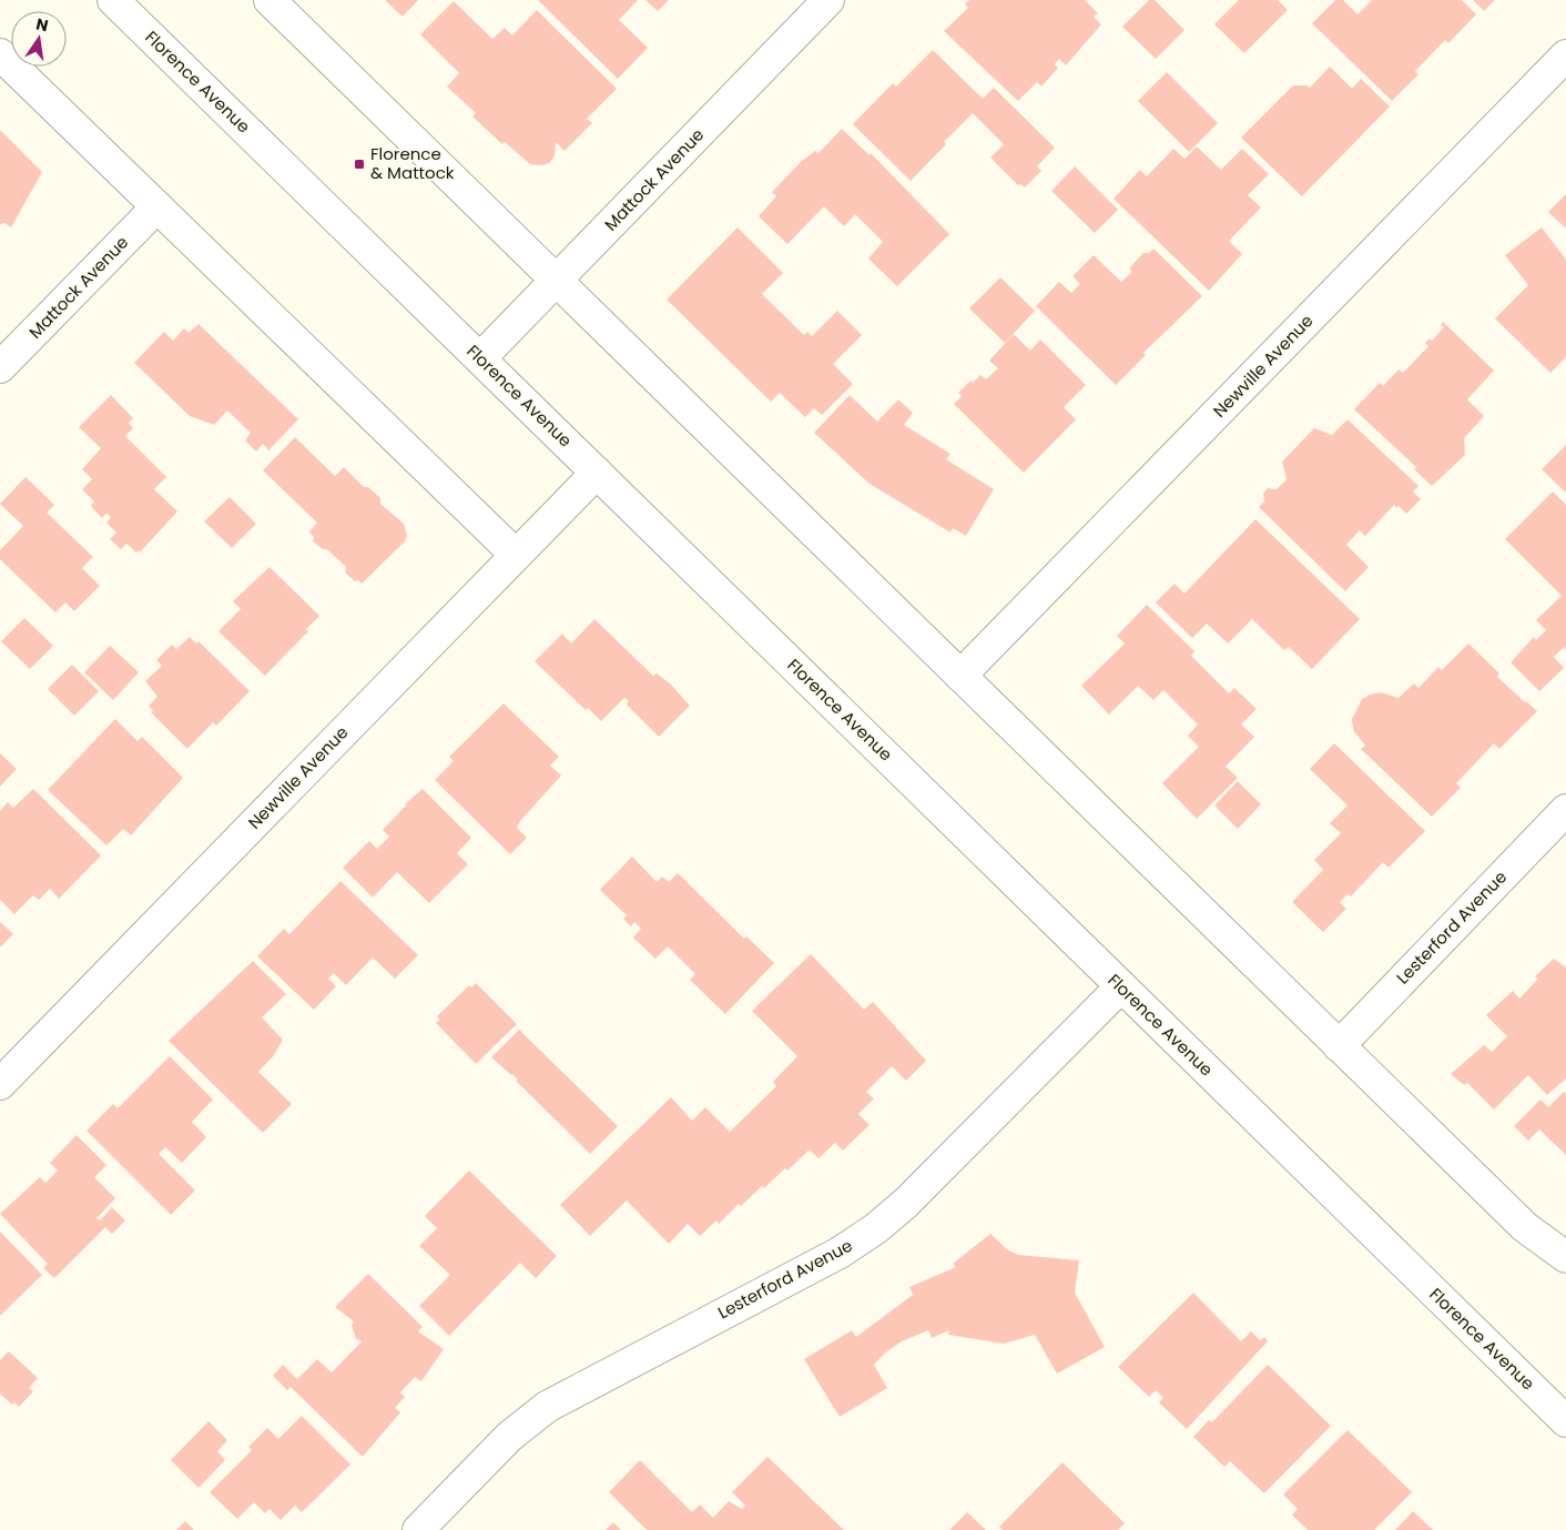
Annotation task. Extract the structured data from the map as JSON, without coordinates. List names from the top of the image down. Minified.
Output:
{"streets":{"street":["Florence Avenue","Mattock Avenue","Newville Avenue","Lesterford Avenue"]},"crossings":[["Florence Avenue","Mattock Avenue"],["Florence Avenue","Newville Avenue"],["Florence Avenue","Lesterford Avenue"]],"places":{"transit":["Florence & Mattock"]},"north":"top"}
